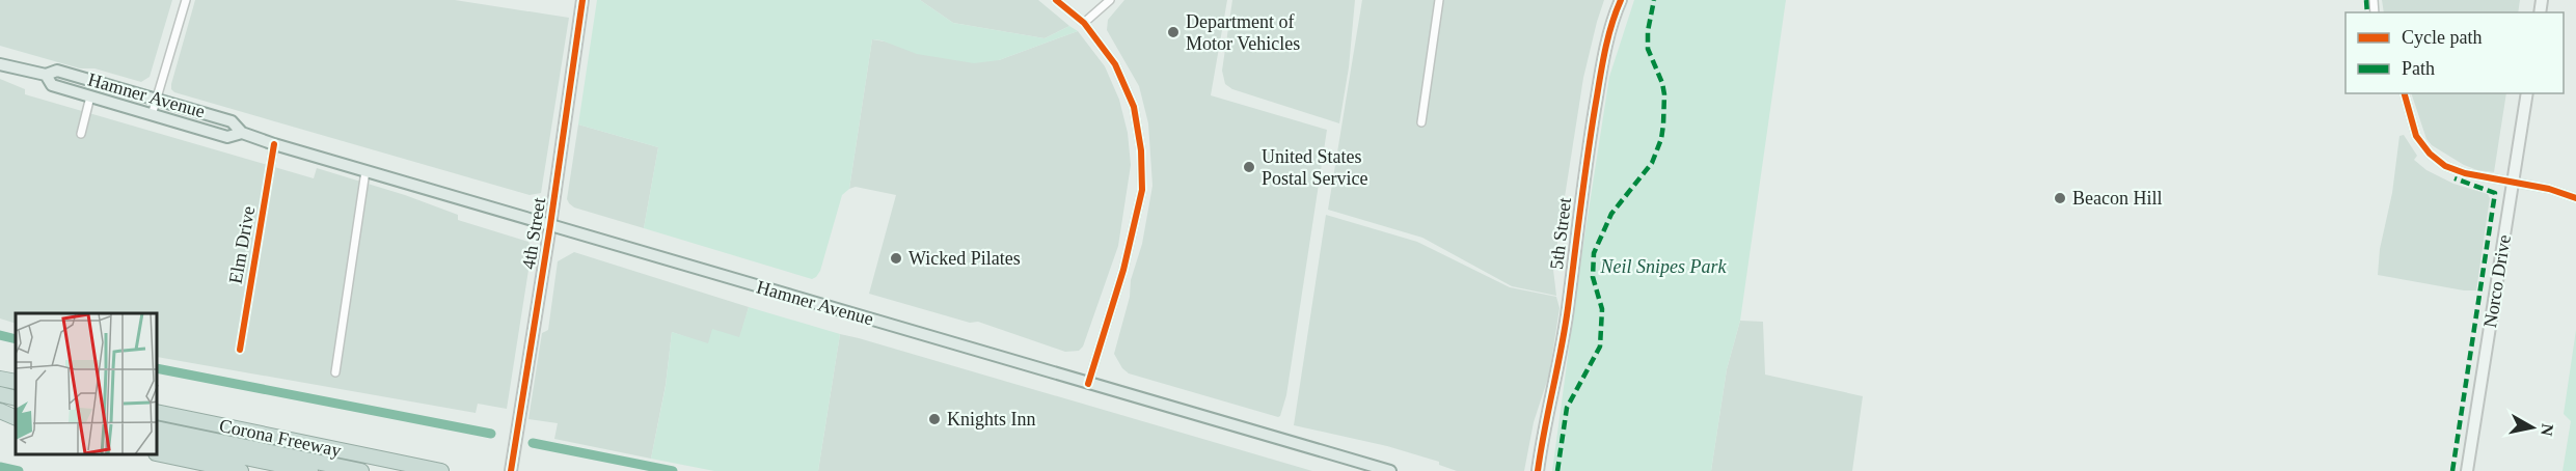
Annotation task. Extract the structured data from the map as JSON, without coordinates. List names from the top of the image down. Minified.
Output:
{"streets":{"highway":["Corona Freeway"],"main road":["Hamner Avenue"],"street":["4th Street","5th Street","Elm Drive","Norco Drive"]},"crossings":[["Hamner Avenue","4th Street"],["Hamner Avenue","Elm Drive"]],"parks":["Neil Snipes Park"],"places":["Department of Motor Vehicles","United States Postal Service","Beacon Hill","Wicked Pilates","Knights Inn"],"legend":["Cycle path","Path"],"north":"right"}
